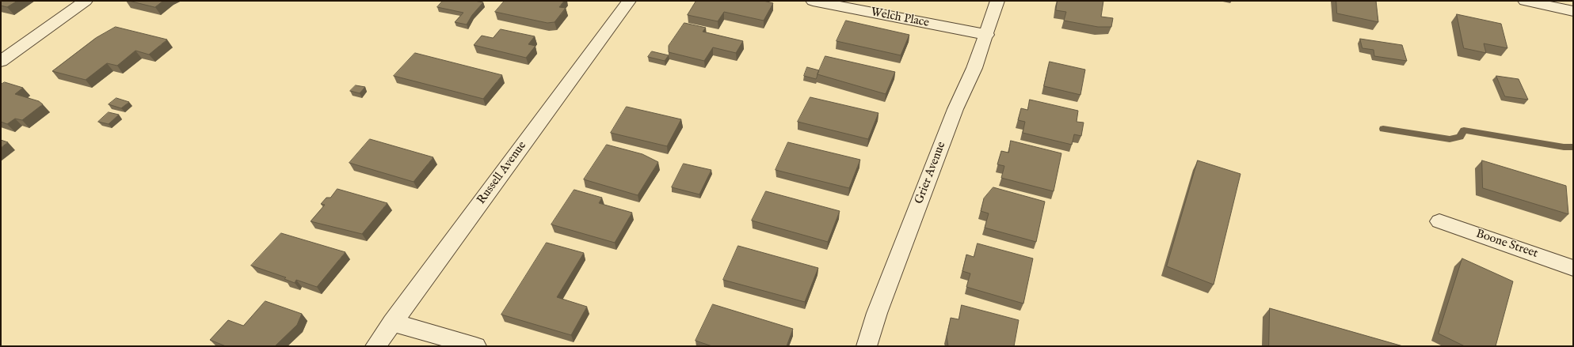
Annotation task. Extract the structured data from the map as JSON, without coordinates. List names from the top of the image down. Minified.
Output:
{"streets":{"street":["Welch Place","Russell Avenue","Grier Avenue","Boone Street"]},"crossings":[["Welch Place","Grier Avenue"]]}
